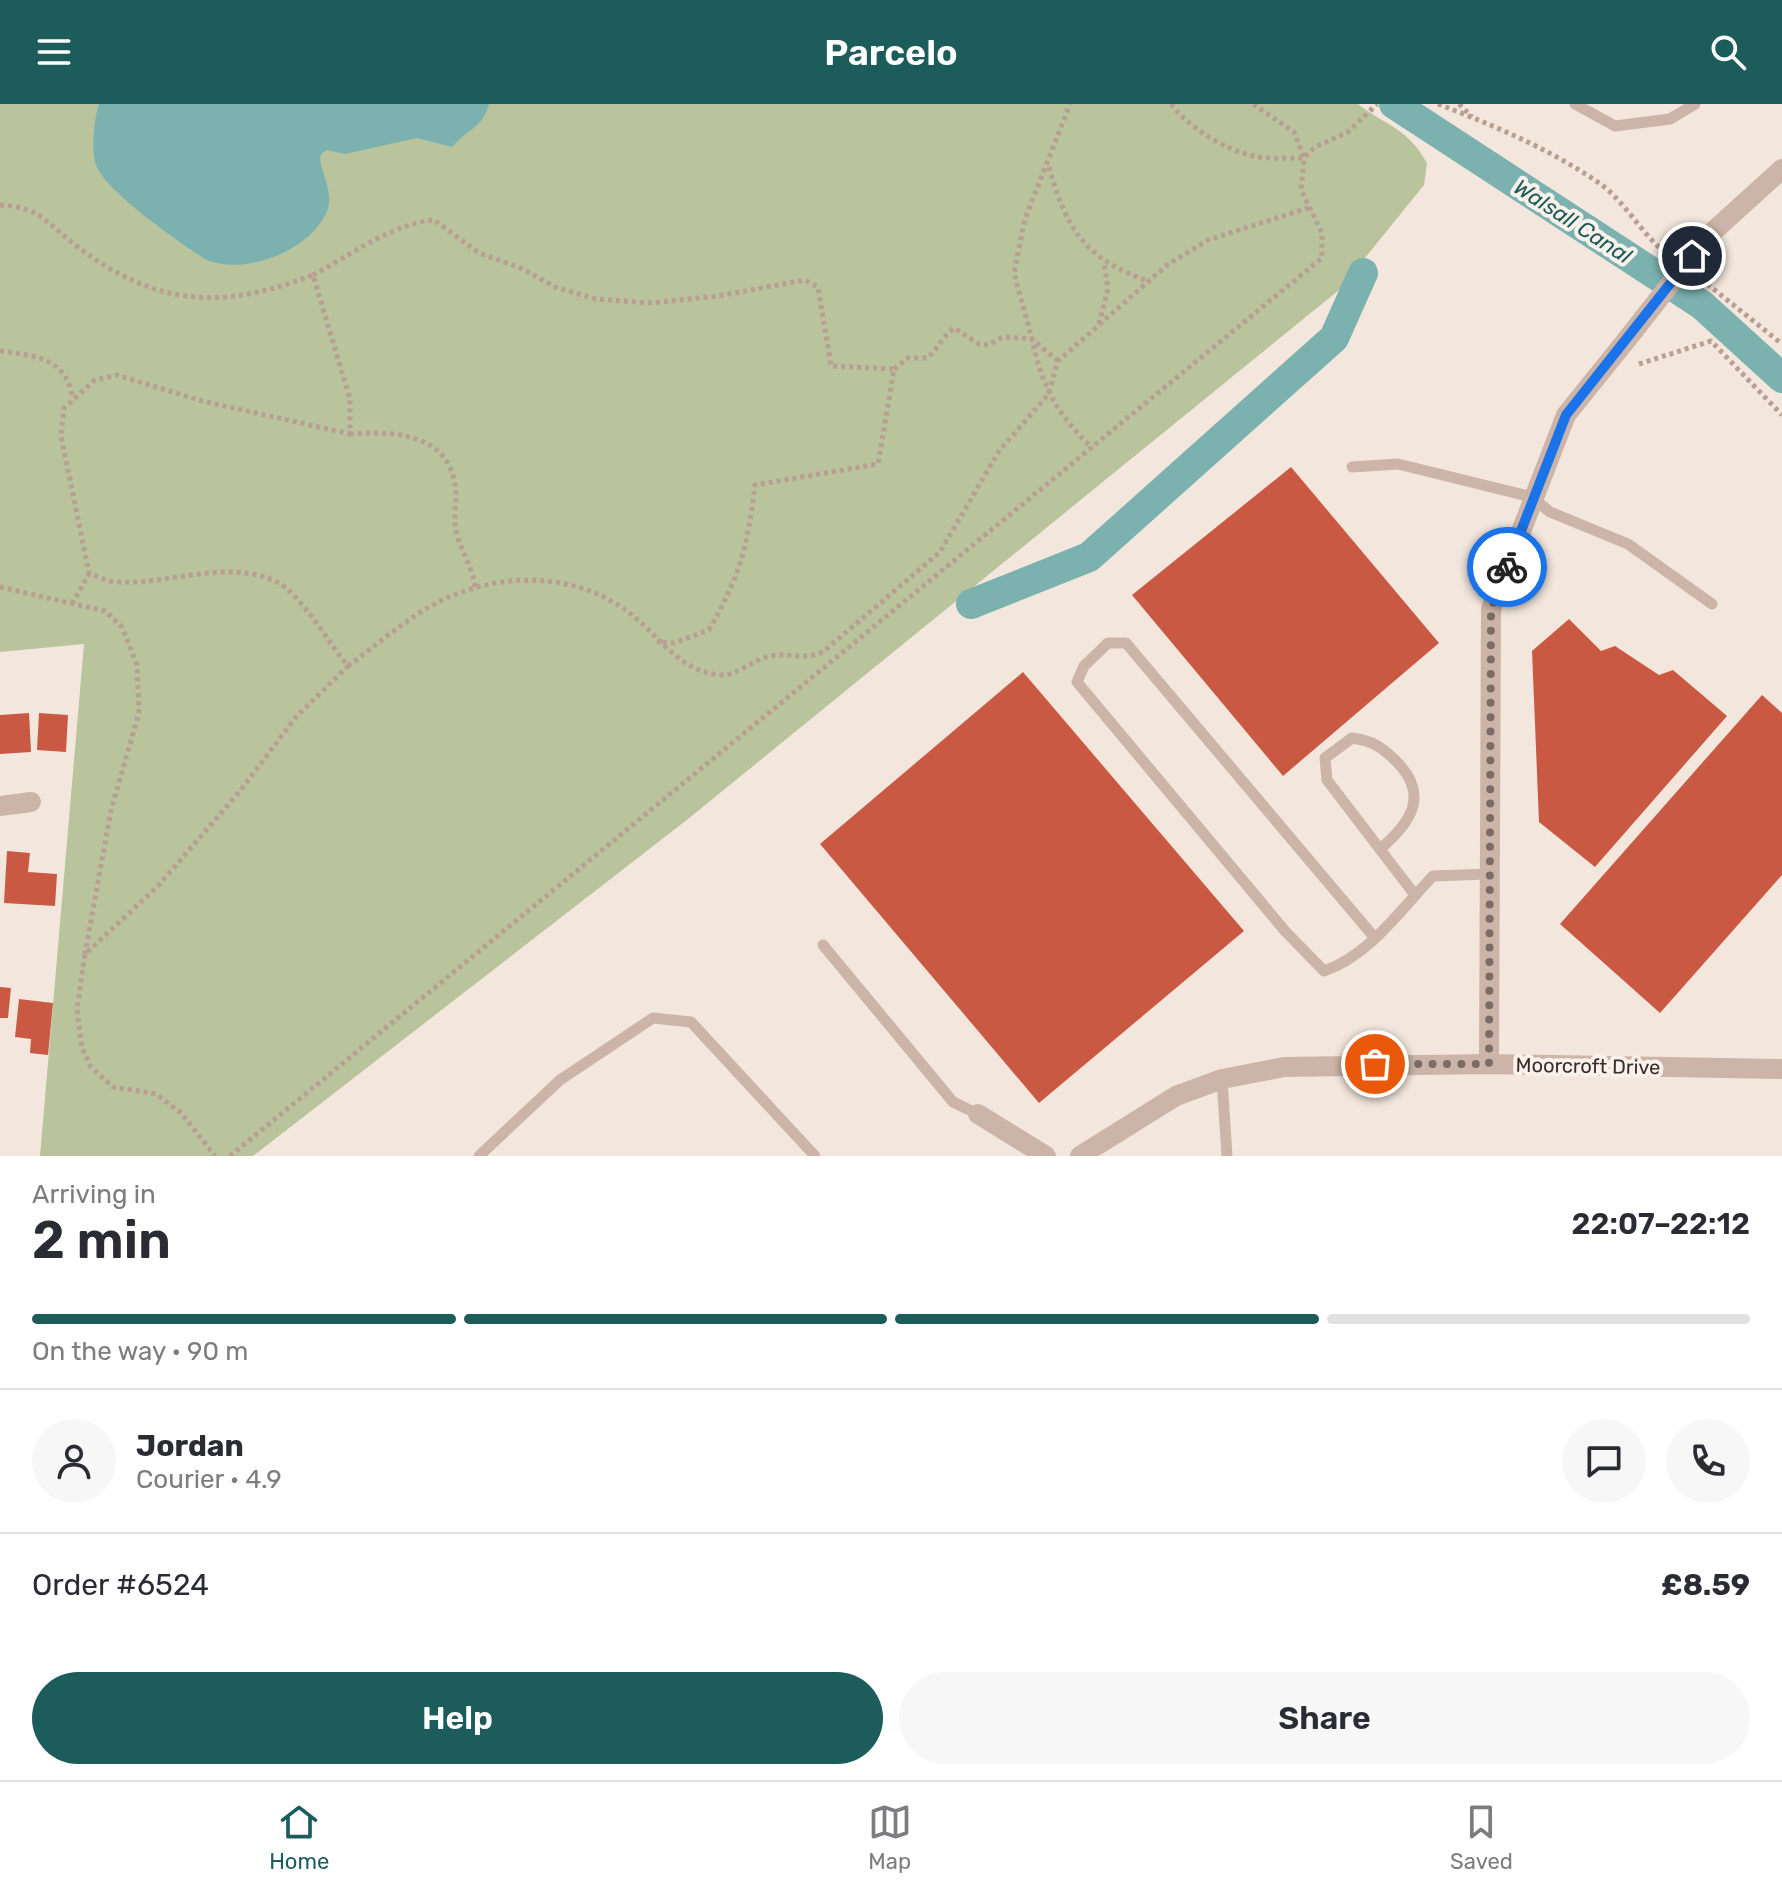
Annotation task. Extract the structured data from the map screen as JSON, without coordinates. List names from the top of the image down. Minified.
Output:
{"streets":{"street":["Moorcroft Drive"]},"water":["Walsall Canal"],"page":{"header":"Parcelo","heading":["2 min","Arriving in","22:07–22:12"],"panel":["Jordan","Courier · 4.9","Order #6524","£8.59"],"bar":"On the way · 90 m","buttons":["Help","Share"],"tabs":["Home","Map","Saved"]}}
